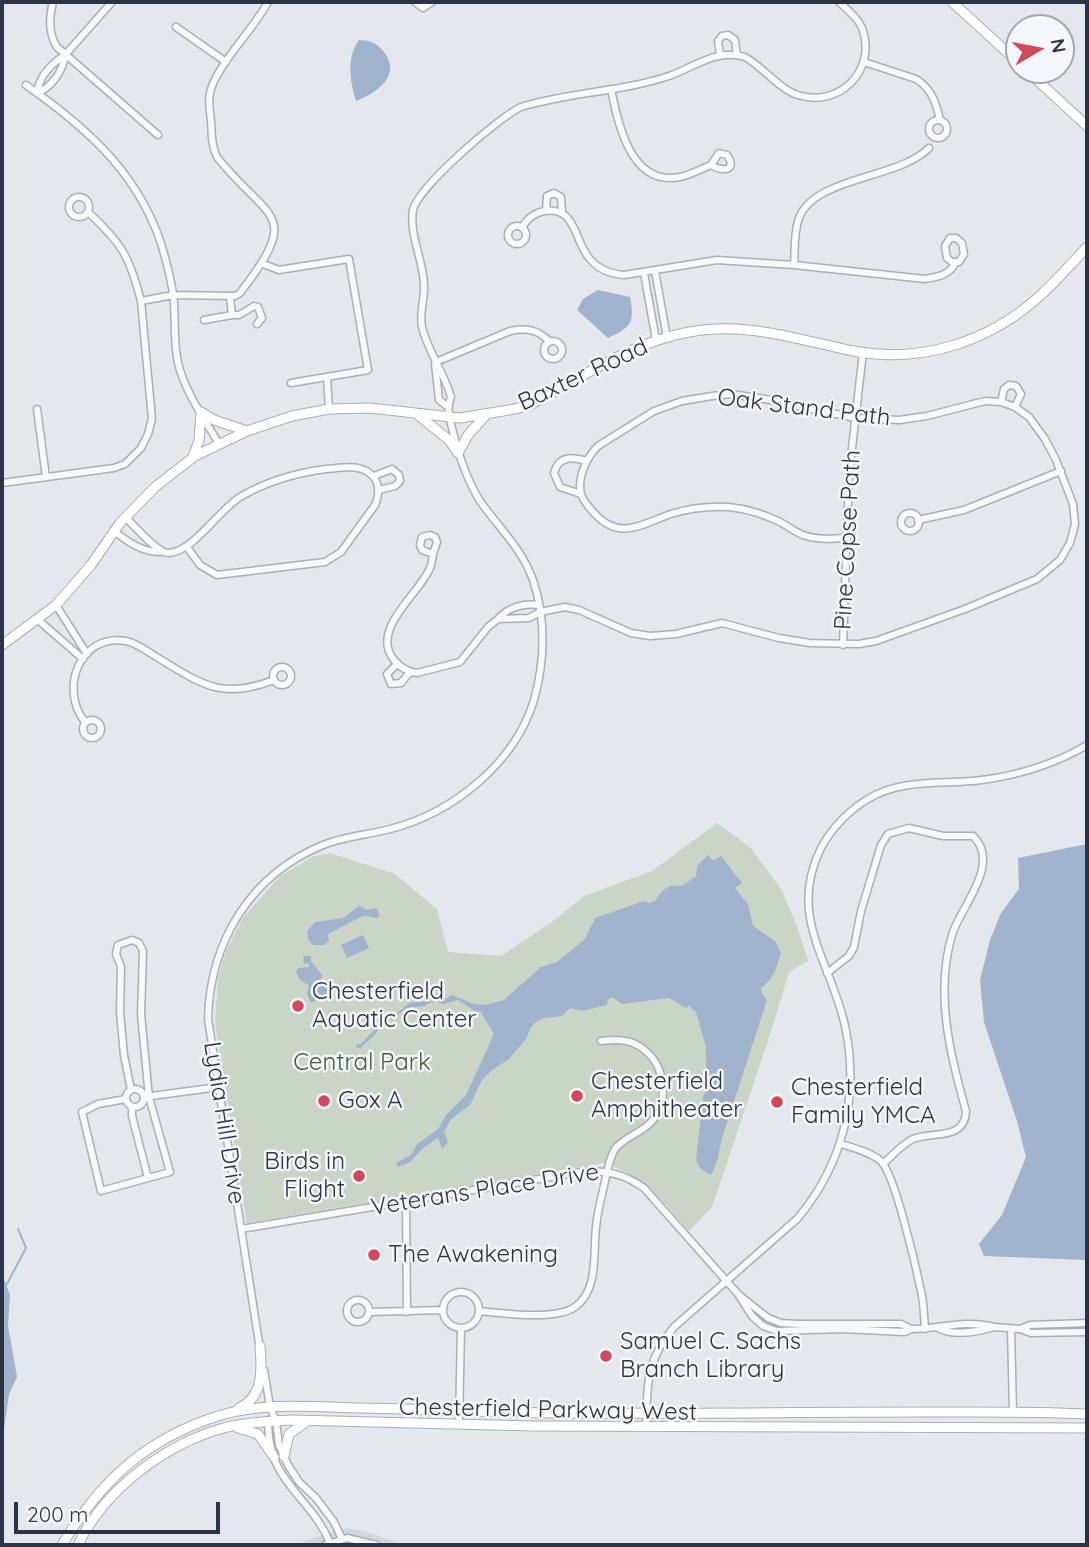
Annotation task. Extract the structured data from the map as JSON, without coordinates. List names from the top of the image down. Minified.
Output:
{"streets":{"street":["Baxter Road","Oak Stand Path","Pine Copse Path","Lydia Hill Drive","Veterans Place Drive","Chesterfield Parkway West"]},"crossings":[["Baxter Road","Pine Copse Path"],["Baxter Road","Lydia Hill Drive"],["Oak Stand Path","Pine Copse Path"],["Oak Stand Path","Lydia Hill Drive"],["Lydia Hill Drive","Veterans Place Drive"],["Lydia Hill Drive","Chesterfield Parkway West"]],"parks":["Central Park"],"places":["Chesterfield Aquatic Center","Chesterfield Amphitheater","Gox A","Chesterfield Family YMCA","Birds in Flight","The Awakening","Samuel C. Sachs Branch Library"],"scale_bar":"200 m","north":"right"}
